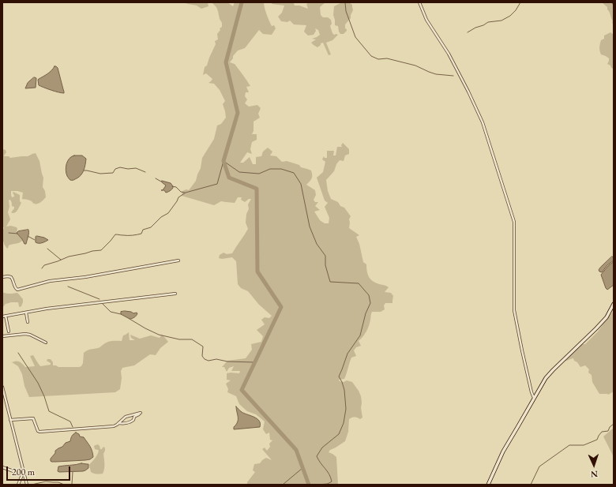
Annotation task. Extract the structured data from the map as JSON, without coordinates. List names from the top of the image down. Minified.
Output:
{"scale_bar":"200 m","north":"bottom"}
